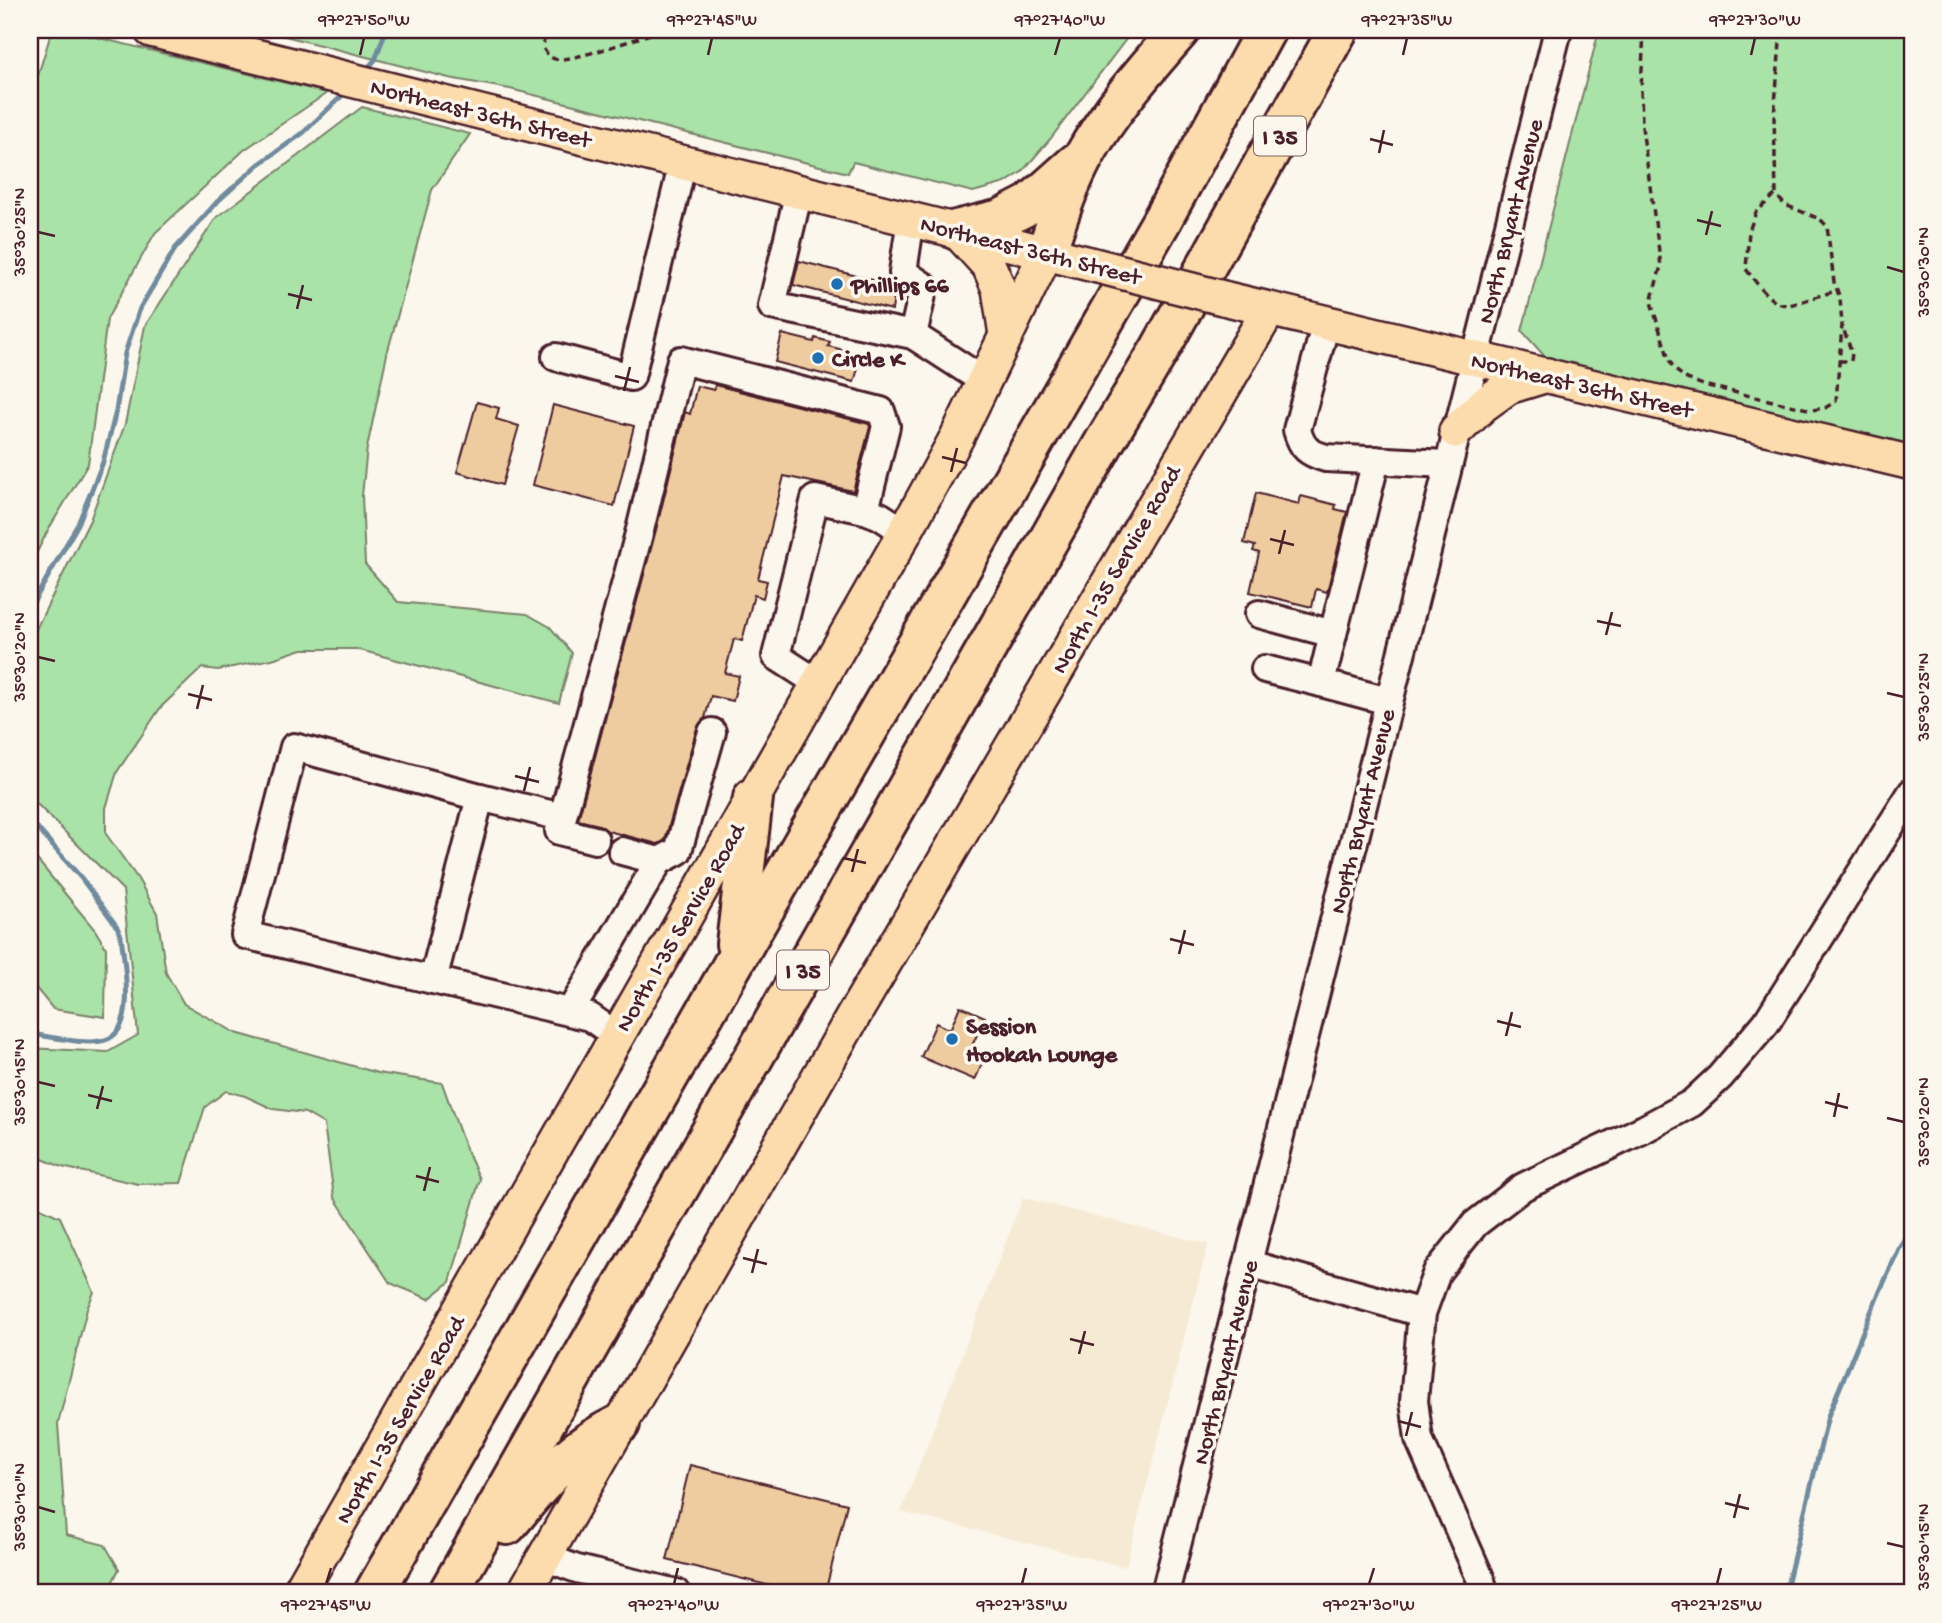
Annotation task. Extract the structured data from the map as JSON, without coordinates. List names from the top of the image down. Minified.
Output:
{"streets":{"highway":["I 35"],"main road":["Northeast 36th Street","North I-35 Service Road"],"street":["North Bryant Avenue"]},"crossings":[["Northeast 36th Street","North Bryant Avenue"],["Northeast 36th Street","North I-35 Service Road"]],"places":["Phillips 66","Circle K","Session Hookah Lounge"],"coordinates":["97°27'50\"W","97°27'45\"W","97°27'40\"W","97°27'35\"W","97°27'30\"W","35°30'25\"N","35°30'30\"N","35°30'20\"N","35°30'15\"N","35°30'10\"N","97°27'25\"W"]}
